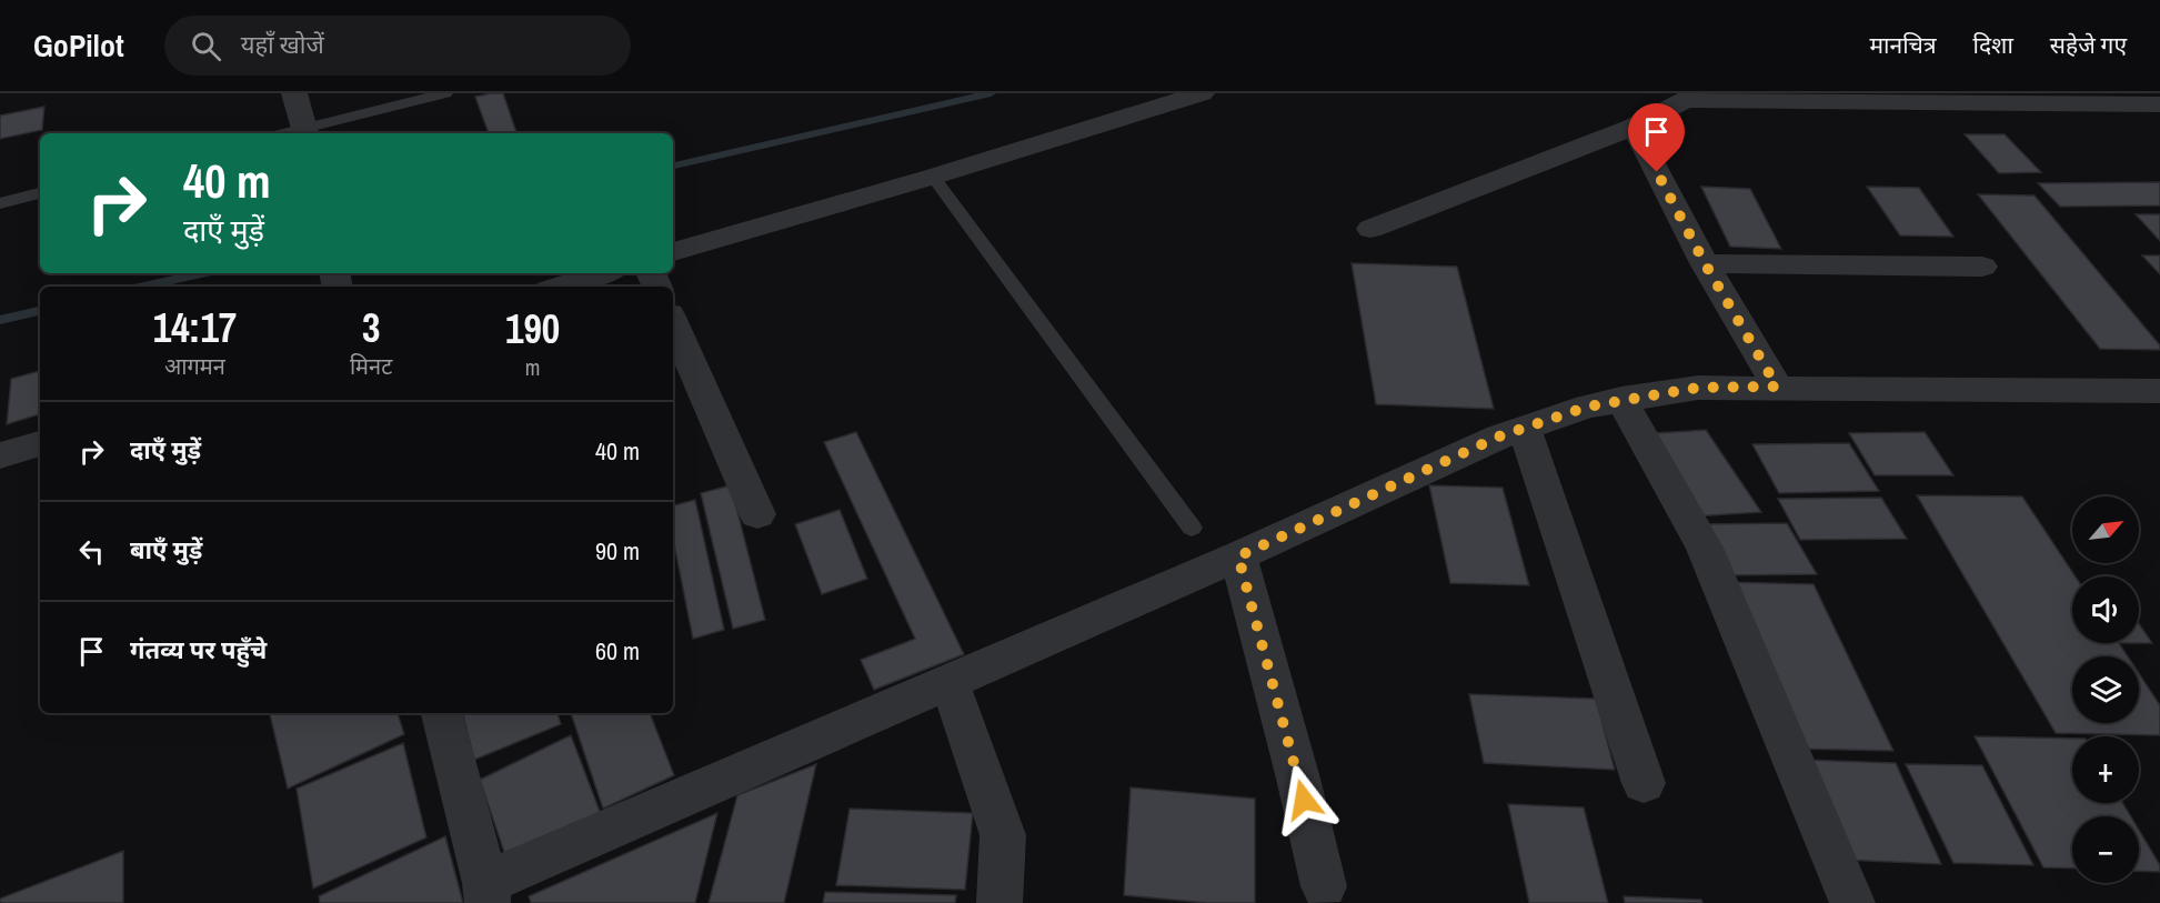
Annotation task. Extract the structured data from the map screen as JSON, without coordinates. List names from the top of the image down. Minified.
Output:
{"north":"top right","page":{"header":"GoPilot","search":"यहाँ खोजें","nav":["मानचित्र","दिशा","सहेजे गए"],"turn":["40 m","दाएँ मुड़ें"],"eta":["14:17","आगमन","3","मिनट","190","m"],"list":[{"name":"दाएँ मुड़ें","value":"40 m"},{"name":"बाएँ मुड़ें","value":"90 m"},{"name":"गंतव्य पर पहुँचे","value":"60 m"}],"map_buttons":["+","−"]}}
